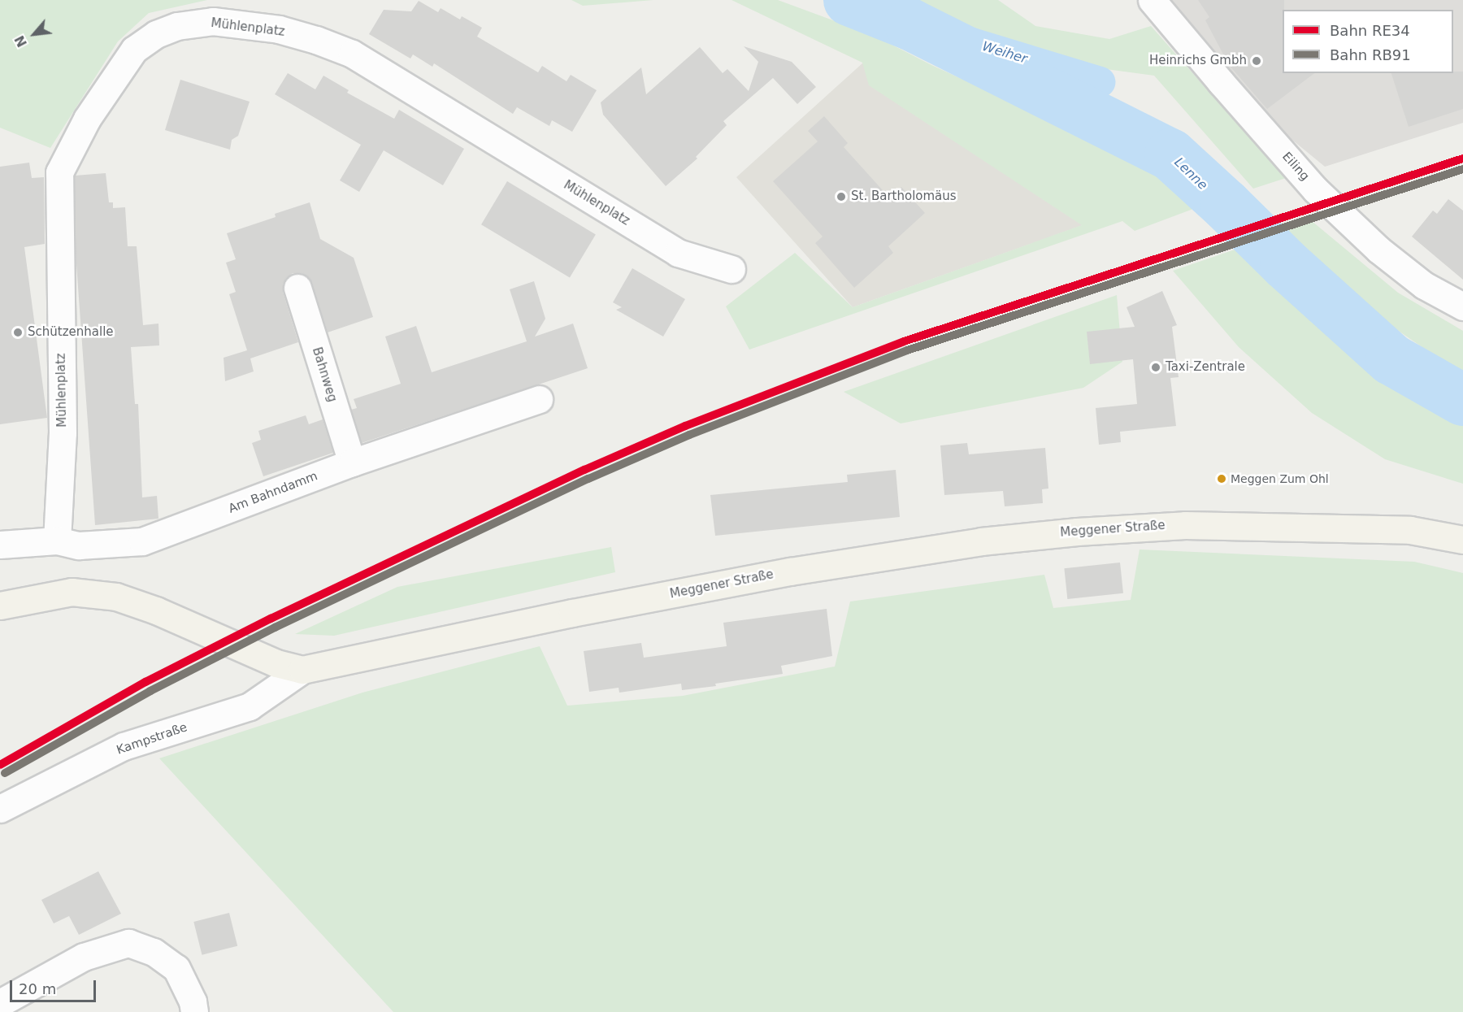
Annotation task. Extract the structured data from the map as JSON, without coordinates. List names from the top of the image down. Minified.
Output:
{"streets":{"main road":["Meggener Straße"],"street":["Mühlenplatz","Eiling","Bahnweg","Am Bahndamm","Kampstraße"]},"crossings":[["Mühlenplatz","Am Bahndamm"],["Bahnweg","Am Bahndamm"],["Meggener Straße","Kampstraße"]],"water":["Weiher","Lenne"],"places":["Heinrichs Gmbh","St. Bartholomäus","Schützenhalle","Taxi-Zentrale","Meggen Zum Ohl"],"lines":["rail line RE34","rail line RB91"],"legend":["Bahn RE34","Bahn RB91"],"scale_bar":"20 m","north":"bottom left"}
